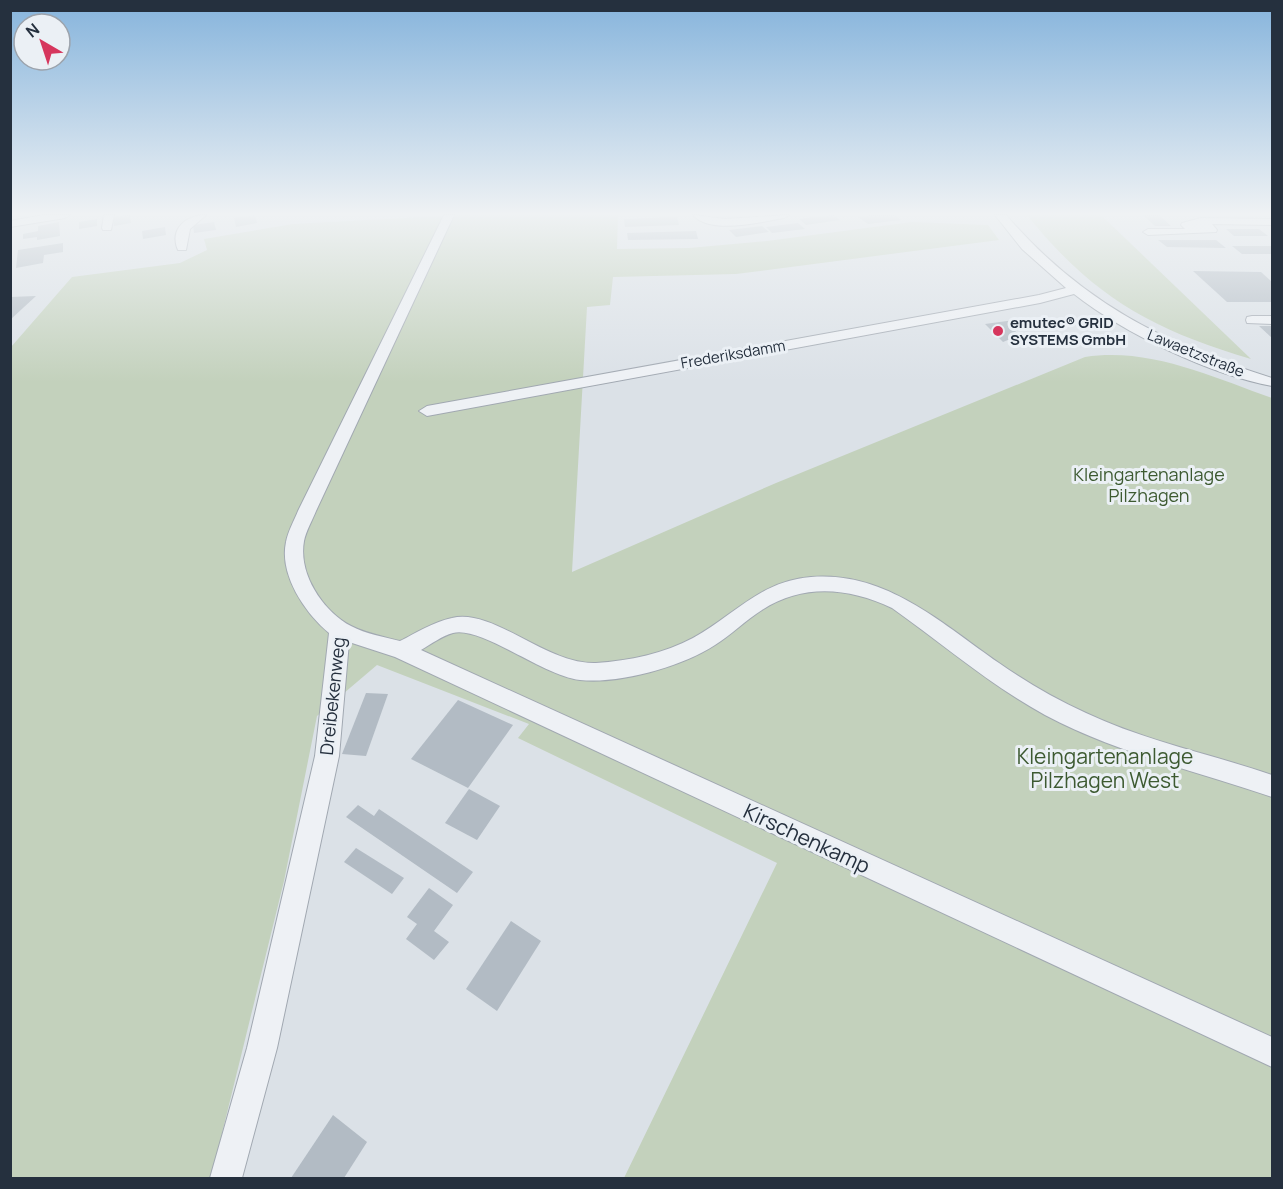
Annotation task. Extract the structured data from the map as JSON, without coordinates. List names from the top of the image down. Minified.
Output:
{"streets":{"street":["Lawaetzstraße","Frederiksdamm","Dreibekenweg","Kirschenkamp"]},"crossings":[["Lawaetzstraße","Frederiksdamm"],["Dreibekenweg","Kirschenkamp"]],"parks":["Kleingartenanlage Pilzhagen","Kleingartenanlage Pilzhagen West"],"places":["emutec® GRID SYSTEMS GmbH"],"north":"top left"}
